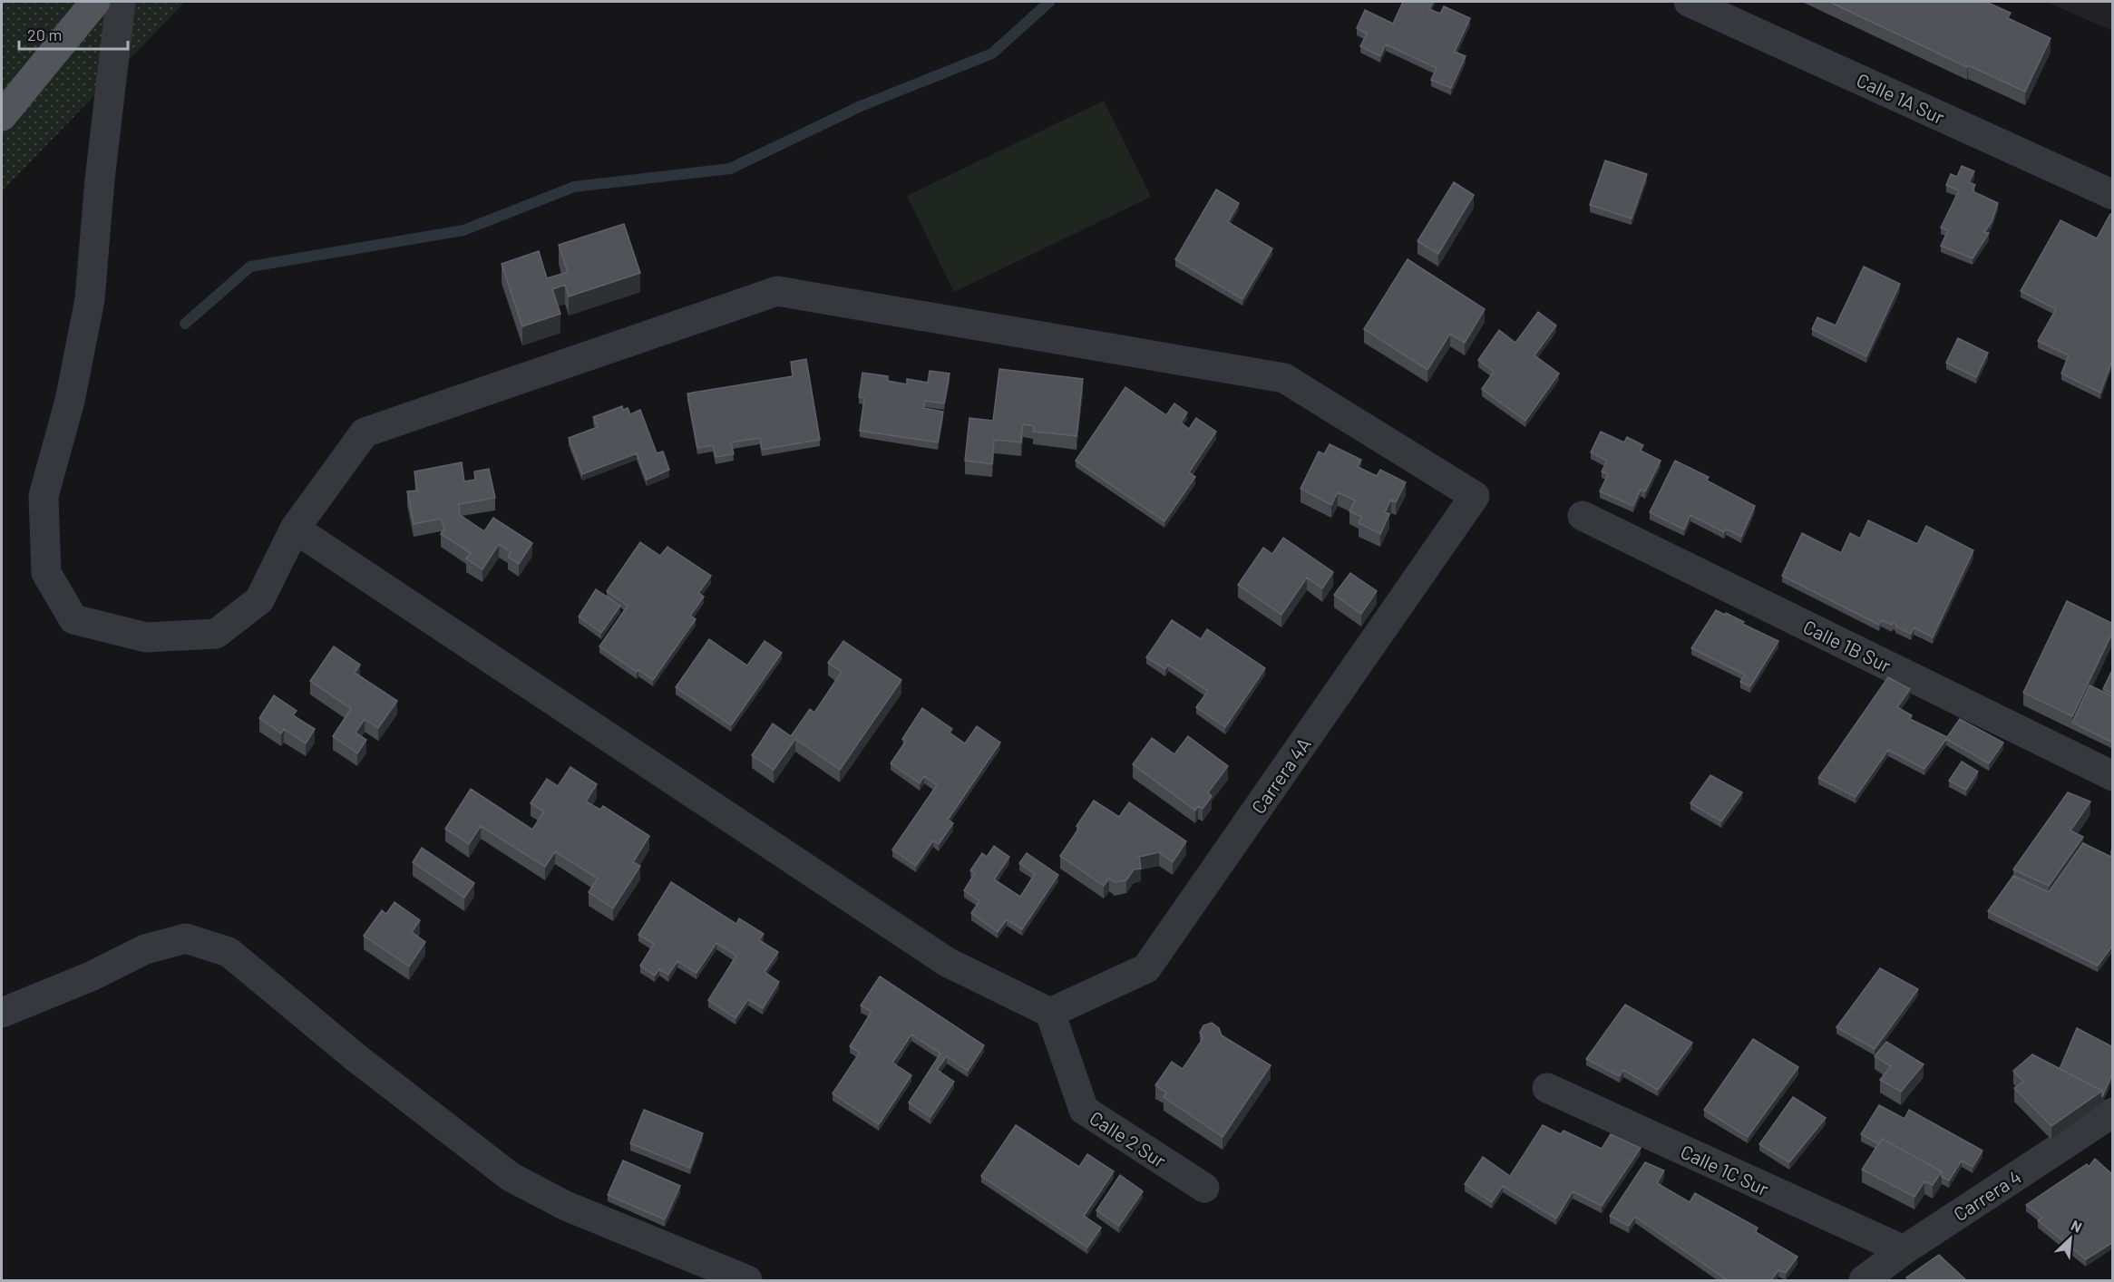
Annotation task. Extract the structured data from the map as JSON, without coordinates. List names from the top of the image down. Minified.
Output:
{"streets":{"street":["Calle 1A Sur","Calle 1B Sur","Carrera 4A","Calle 2 Sur","Calle 1C Sur","Carrera 4"]},"crossings":[["Carrera 4A","Calle 2 Sur"],["Calle 1C Sur","Carrera 4"]],"scale_bar":"20 m","north":"top right"}
